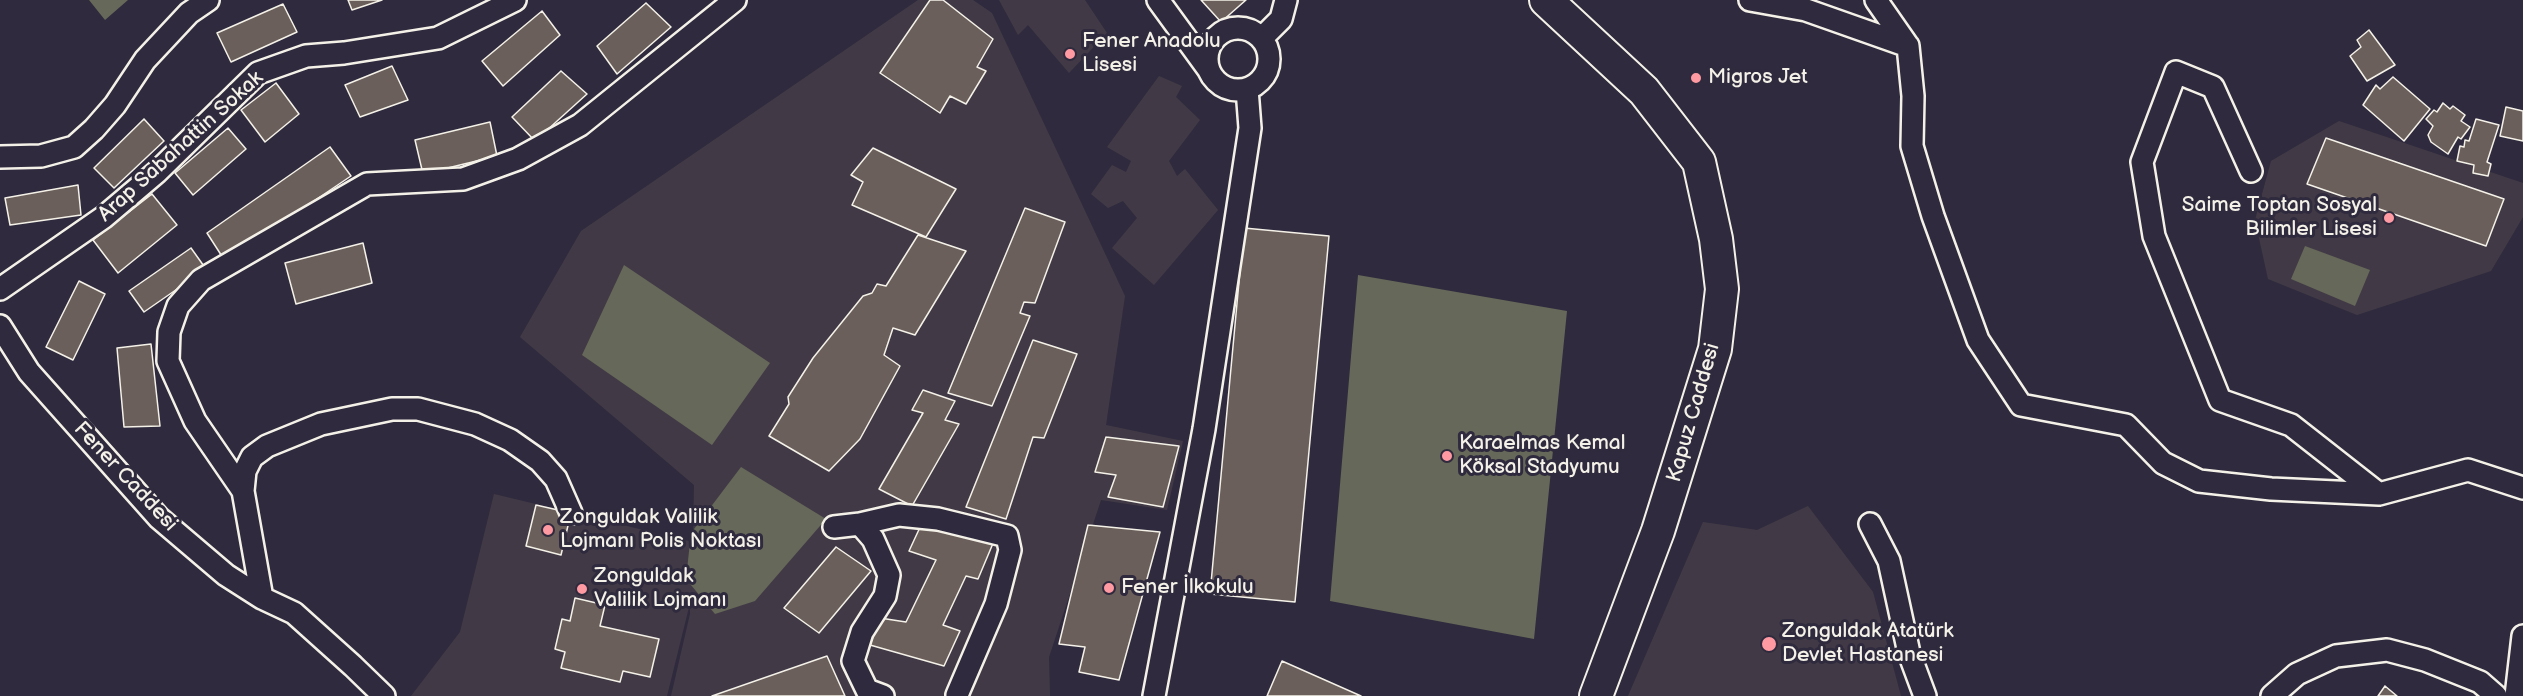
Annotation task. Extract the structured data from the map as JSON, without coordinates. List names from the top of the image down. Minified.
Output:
{"streets":{"main road":["Kapuz Caddesi"],"street":["Arap Sabahattin Sokak","Fener Caddesi"]},"places":["Fener Anadolu Lisesi","Migros Jet","Saime Toptan Sosyal Bilimler Lisesi","Karaelmas Kemal Köksal Stadyumu","Zonguldak Valilik Lojmanı Polis Noktası","Fener İlkokulu","Zonguldak Valilik Lojmanı","Zonguldak Atatürk Devlet Hastanesi"]}
